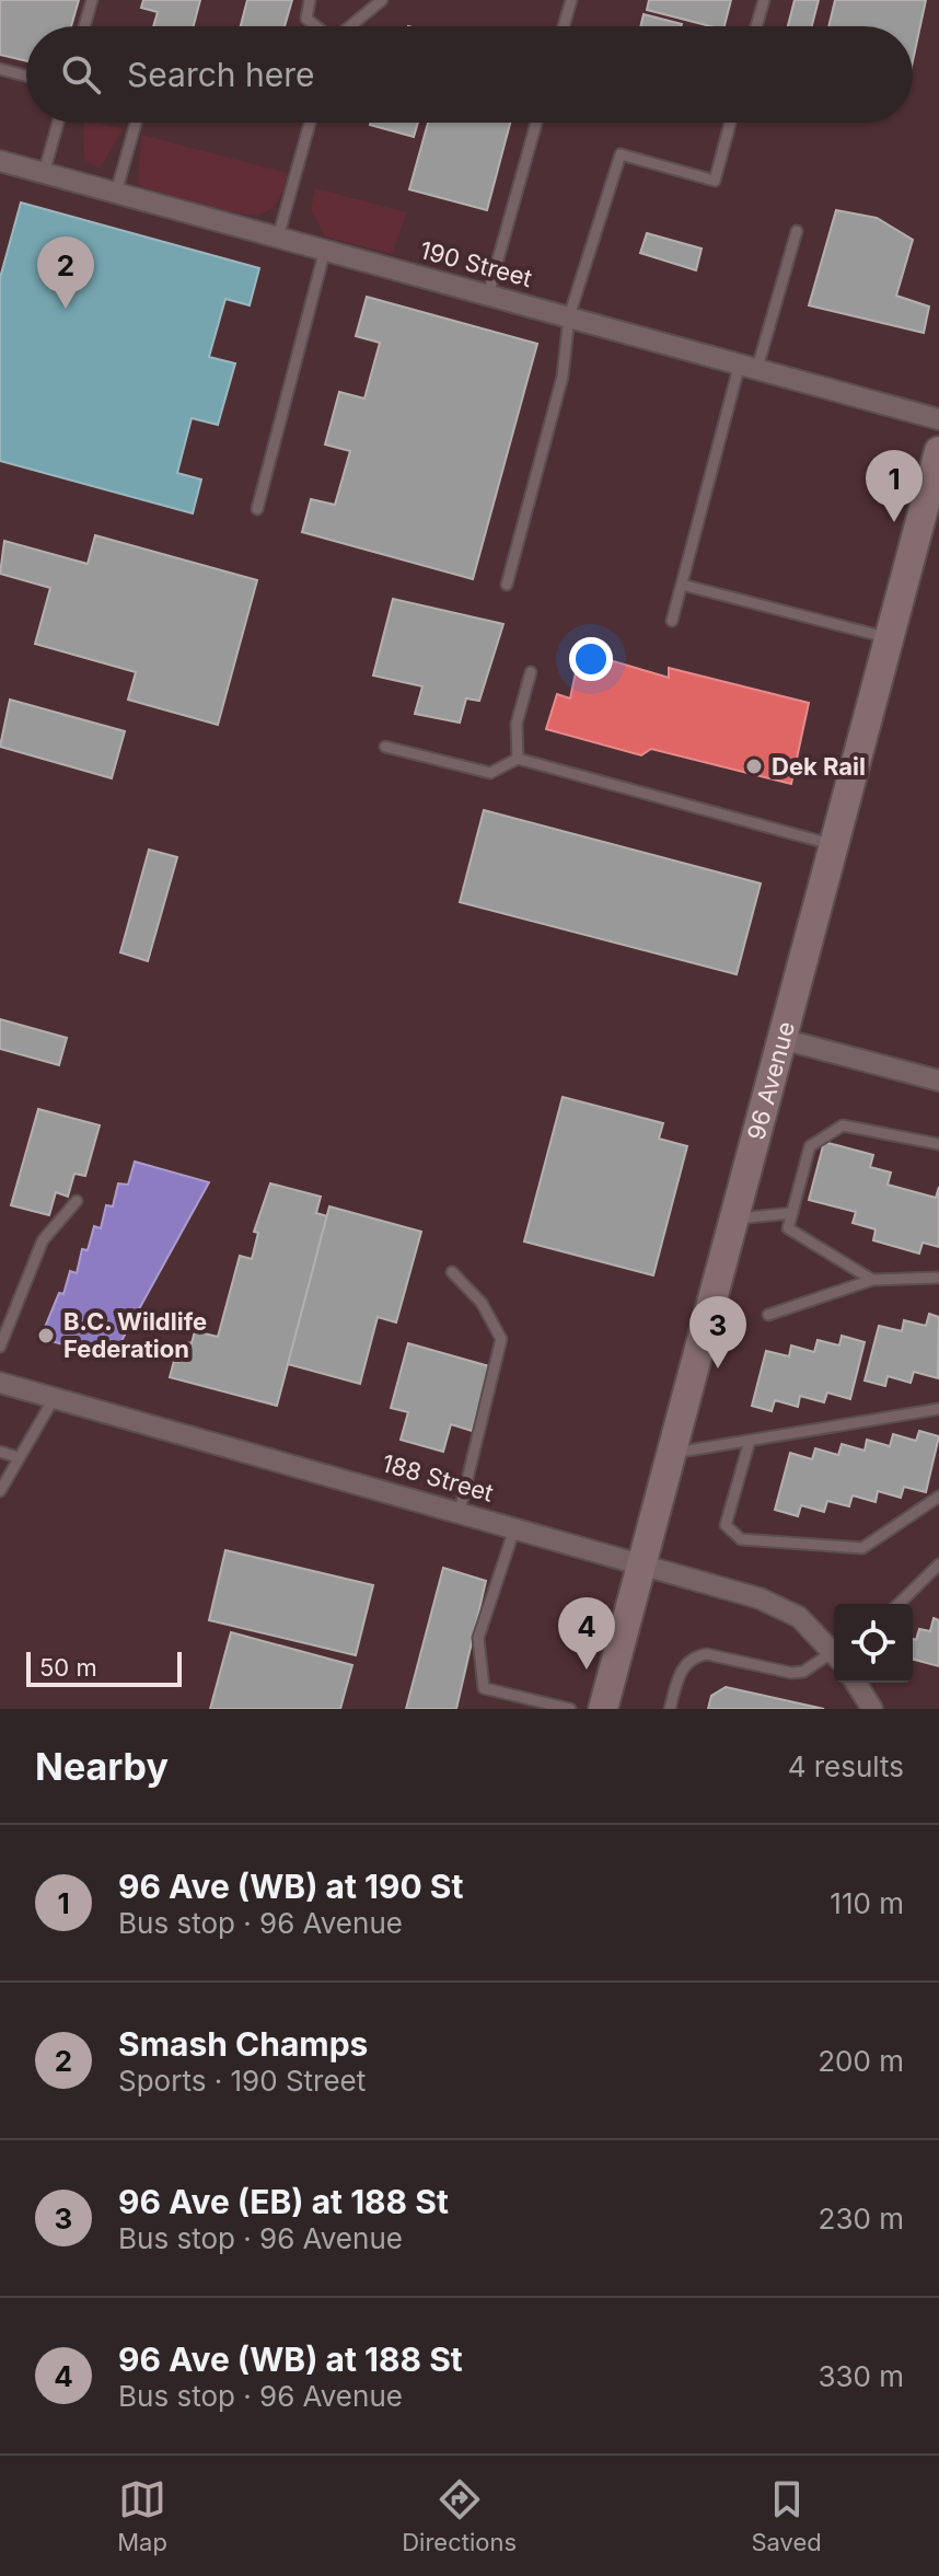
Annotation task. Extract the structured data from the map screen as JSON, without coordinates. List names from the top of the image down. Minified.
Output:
{"streets":{"main road":["96 Avenue"],"street":["190 Street","188 Street"]},"crossings":[["96 Avenue","188 Street"]],"places":["Dek Rail","B.C. Wildlife Federation"],"scale_bar":"50 m","page":{"search":"Search here","pins":["2","1","3","4"],"scale":"50 m","heading":["Nearby","4 results"],"list":[{"mark":"1","name":"96 Ave (WB) at 190 St","note":"Bus stop · 96 Avenue","value":"110 m"},{"mark":"2","name":"Smash Champs","note":"Sports · 190 Street","value":"200 m"},{"mark":"3","name":"96 Ave (EB) at 188 St","note":"Bus stop · 96 Avenue","value":"230 m"},{"mark":"4","name":"96 Ave (WB) at 188 St","note":"Bus stop · 96 Avenue","value":"330 m"}],"nav":["Map","Directions","Saved"]}}
